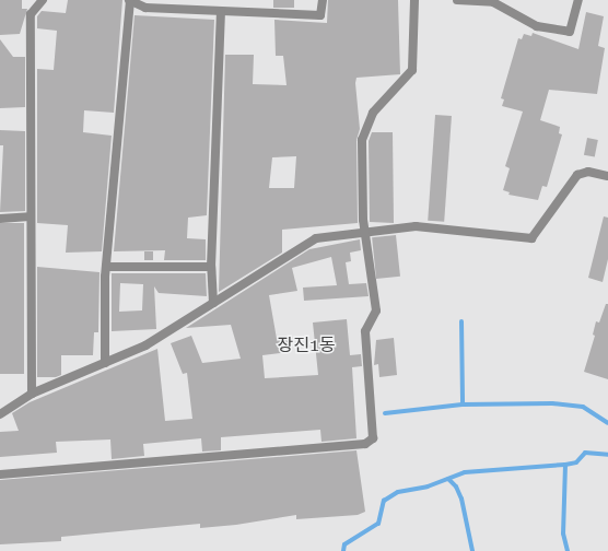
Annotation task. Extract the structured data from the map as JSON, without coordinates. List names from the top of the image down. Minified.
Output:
{"districts":["장진1동"]}
